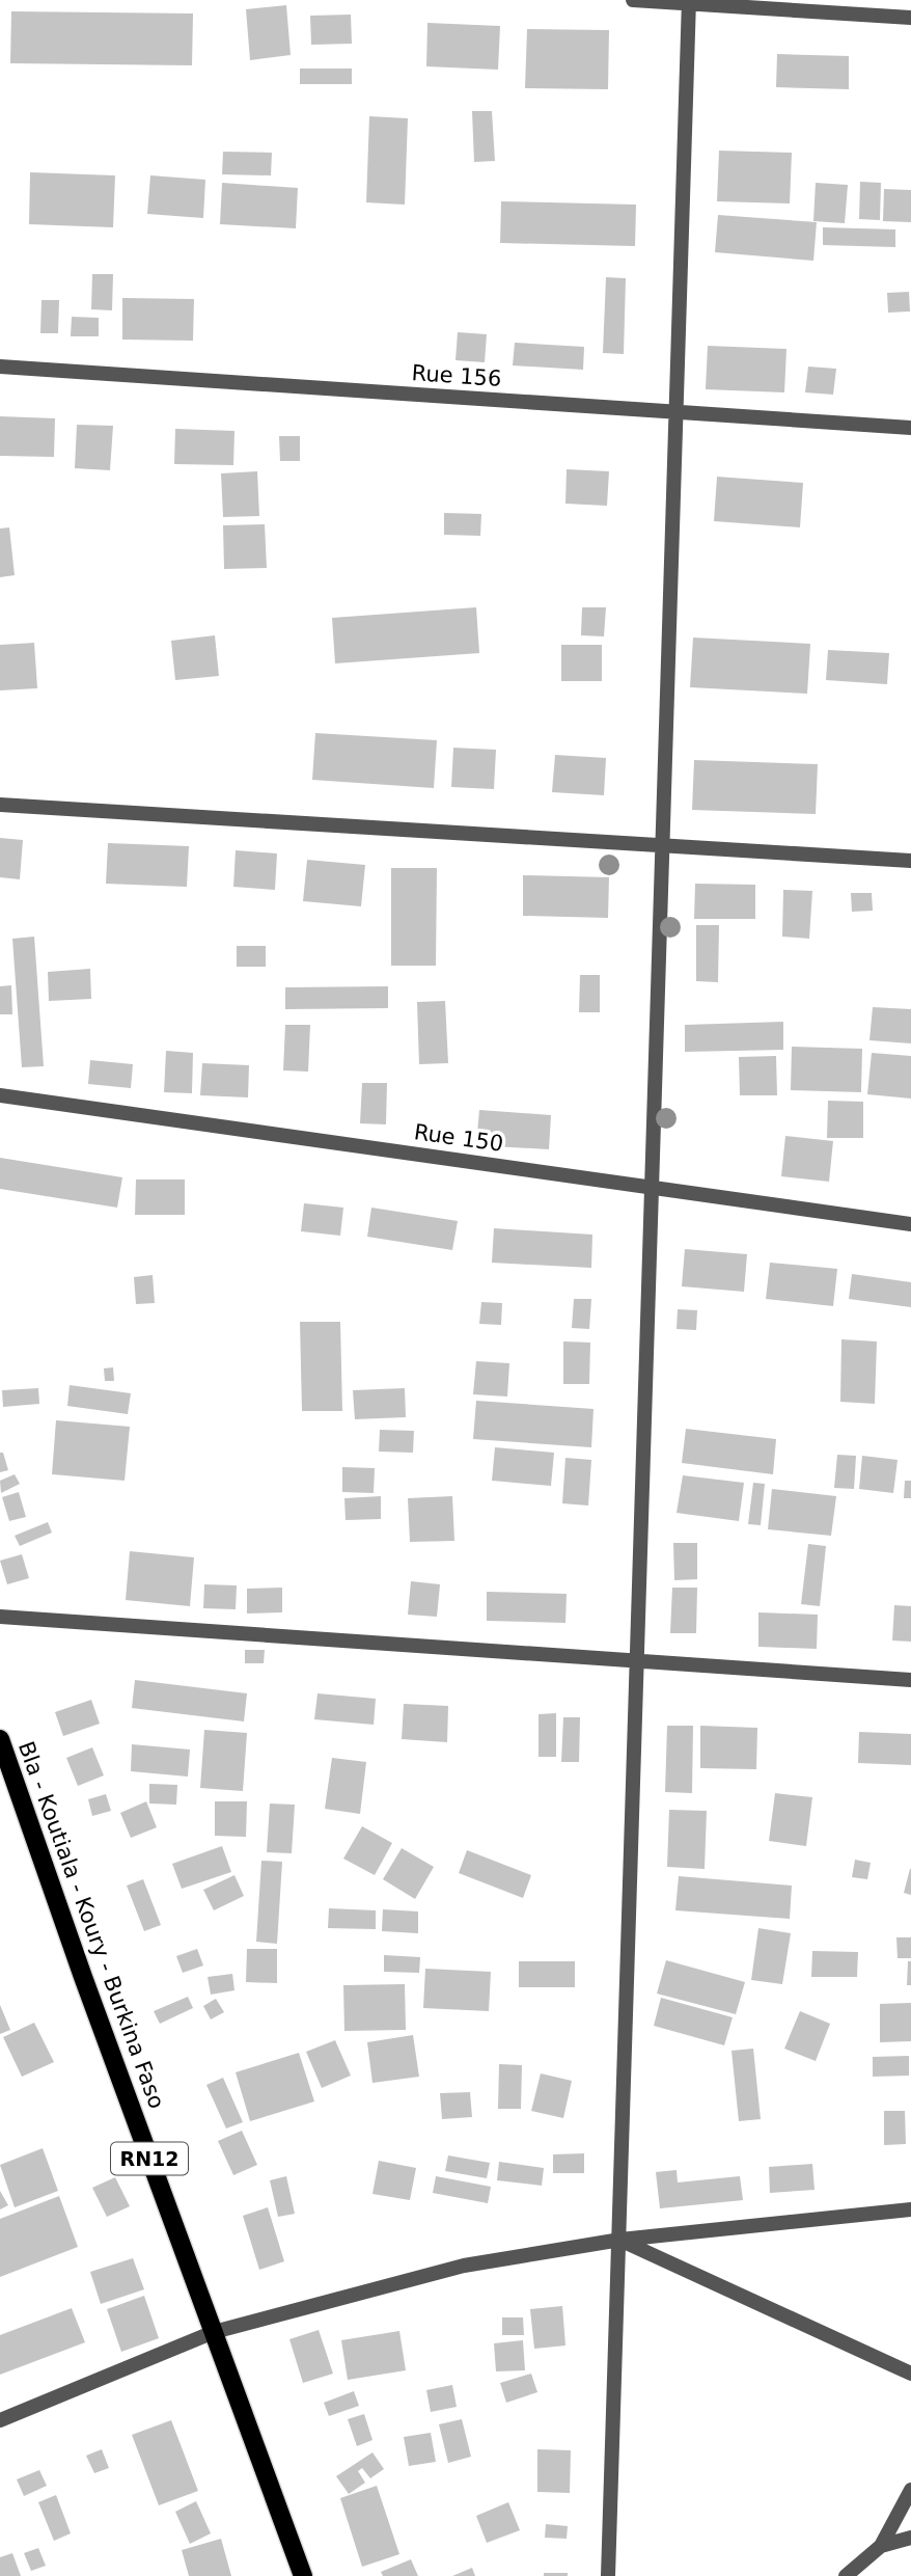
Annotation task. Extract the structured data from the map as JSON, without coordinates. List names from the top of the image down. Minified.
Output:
{"streets":{"main road":["Bla - Koutiala - Koury - Burkina Faso","RN12"],"street":["Rue 156","Rue 150"]}}
